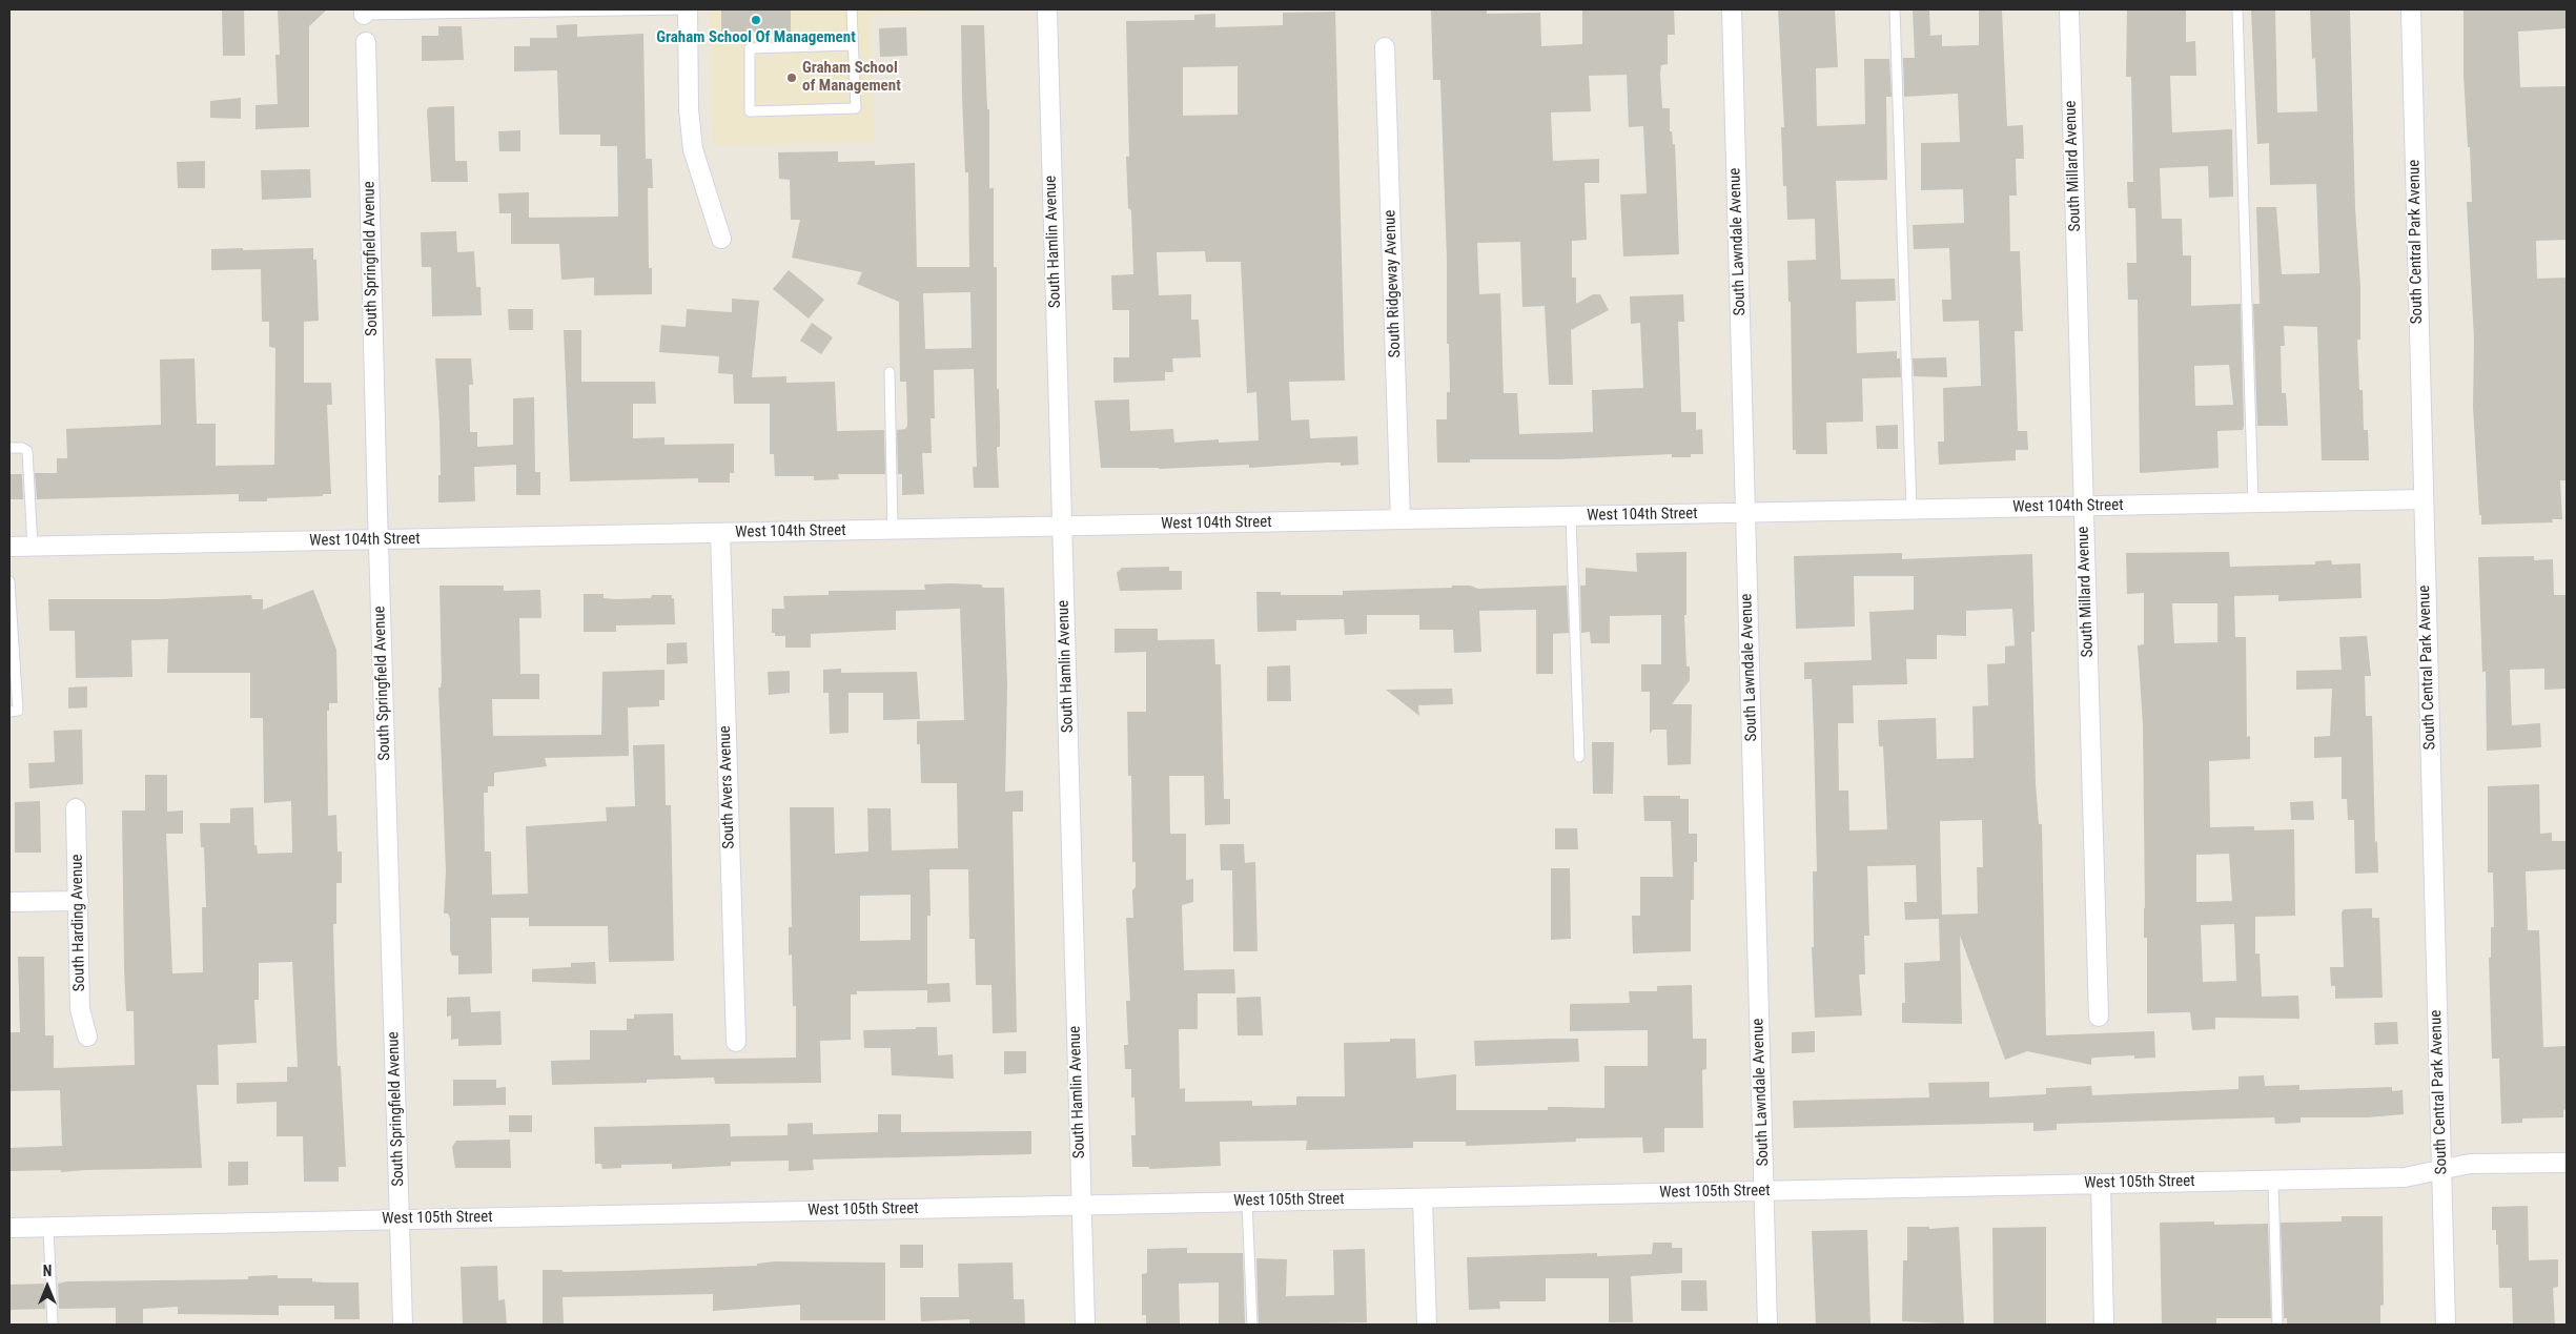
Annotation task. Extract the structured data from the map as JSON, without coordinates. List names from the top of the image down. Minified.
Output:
{"streets":{"street":["South Millard Avenue","South Hamlin Avenue","South Lawndale Avenue","South Central Park Avenue","South Springfield Avenue","South Ridgeway Avenue","West 104th Street","South Avers Avenue","South Harding Avenue","West 105th Street"]},"crossings":[["South Millard Avenue","West 104th Street"],["South Hamlin Avenue","West 104th Street"],["South Hamlin Avenue","West 105th Street"],["South Lawndale Avenue","West 104th Street"],["South Lawndale Avenue","West 105th Street"],["South Central Park Avenue","West 104th Street"],["South Central Park Avenue","West 105th Street"],["South Springfield Avenue","West 104th Street"],["South Springfield Avenue","West 105th Street"],["South Ridgeway Avenue","West 104th Street"],["West 104th Street","South Avers Avenue"]],"places":["Graham School Of Management","Graham School of Management"],"north":"top"}
